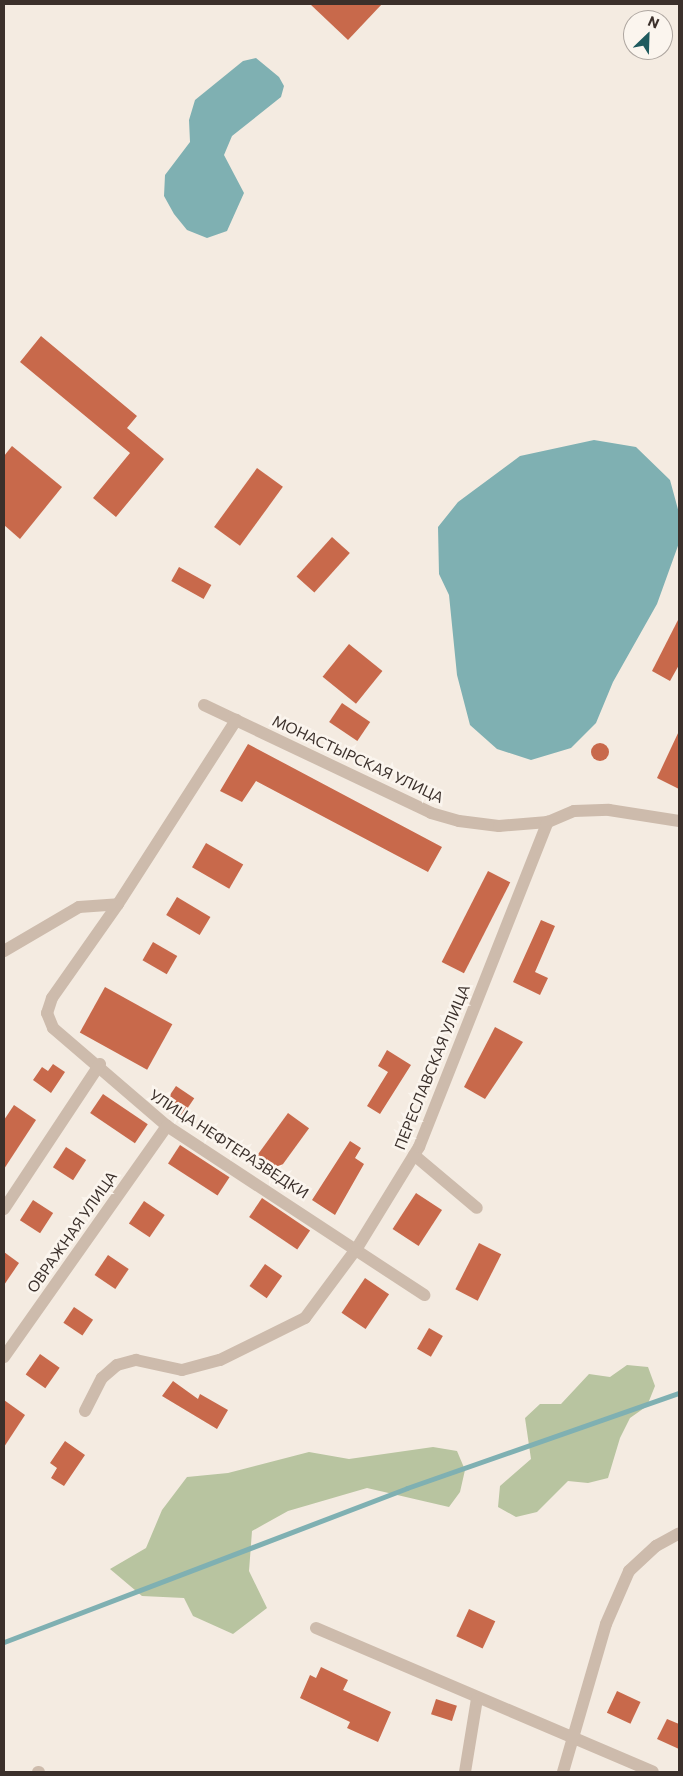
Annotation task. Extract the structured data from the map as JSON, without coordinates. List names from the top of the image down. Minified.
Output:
{"streets":{"street":["МОНАСТЫРСКАЯ УЛИЦА","ПЕРЕСЛАВСКАЯ УЛИЦА","УЛИЦА НЕФТЕРАЗВЕДКИ","ОВРАЖНАЯ УЛИЦА"]},"crossings":[["МОНАСТЫРСКАЯ УЛИЦА","ПЕРЕСЛАВСКАЯ УЛИЦА"],["МОНАСТЫРСКАЯ УЛИЦА","УЛИЦА НЕФТЕРАЗВЕДКИ"],["ПЕРЕСЛАВСКАЯ УЛИЦА","УЛИЦА НЕФТЕРАЗВЕДКИ"],["УЛИЦА НЕФТЕРАЗВЕДКИ","ОВРАЖНАЯ УЛИЦА"]],"north":"top right"}
